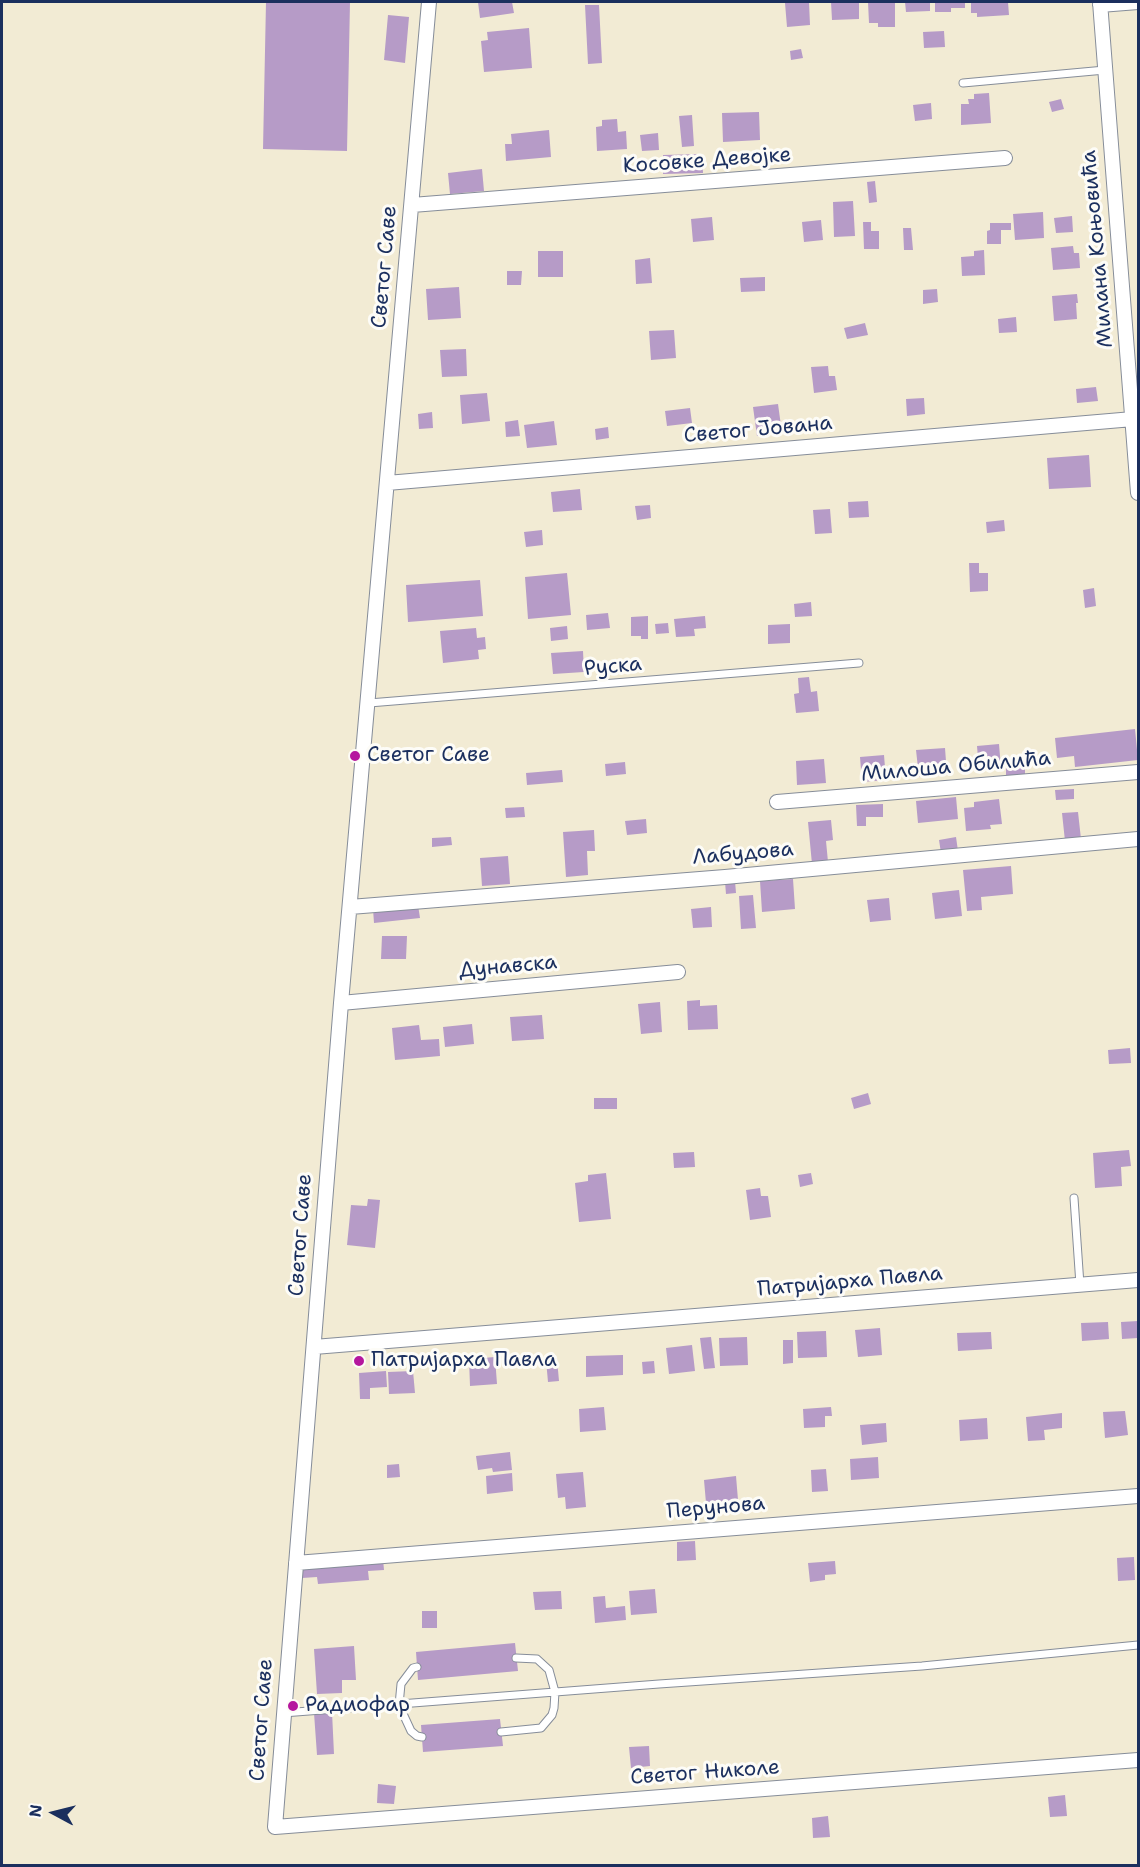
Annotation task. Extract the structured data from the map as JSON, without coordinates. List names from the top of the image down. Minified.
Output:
{"streets":{"street":["Косовке Девојке","Милана Коњовића","Светог Саве","Светог Јована","Милоша Обилића","Лабудова","Дунавска","Патријарха Павла","Перунова","Светог Николе"],"lane":["Руска"]},"crossings":[["Косовке Девојке","Светог Саве"],["Милана Коњовића","Светог Јована"],["Светог Саве","Светог Јована"],["Светог Саве","Руска"],["Светог Саве","Лабудова"],["Светог Саве","Дунавска"],["Светог Саве","Патријарха Павла"],["Светог Саве","Перунова"],["Светог Саве","Светог Николе"]],"places":["Светог Саве","Патријарха Павла","Радиофар"],"north":"left"}
